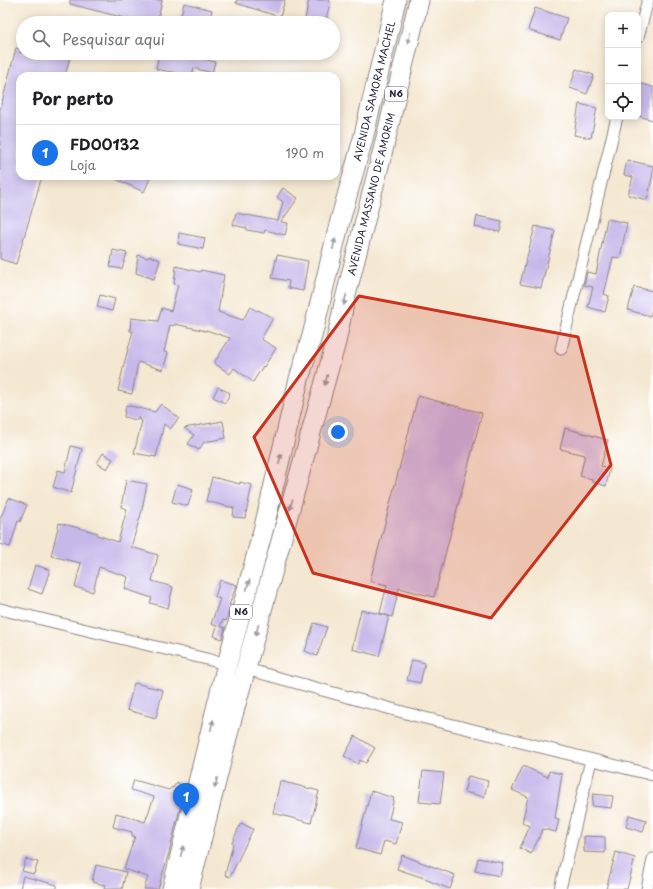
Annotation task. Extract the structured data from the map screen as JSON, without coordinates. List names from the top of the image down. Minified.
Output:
{"streets":{"highway":["AVENIDA SAMORA MACHEL","N6","AVENIDA MASSANO DE AMORIM"]},"crossings":[["AVENIDA SAMORA MACHEL","N6"],["N6","AVENIDA MASSANO DE AMORIM"]],"page":{"map_buttons":["+","−"],"search":"Pesquisar aqui","heading":"Por perto","list":[{"mark":"1","name":"FD00132","note":"Loja","value":"190 m"}],"pins":"1"}}
